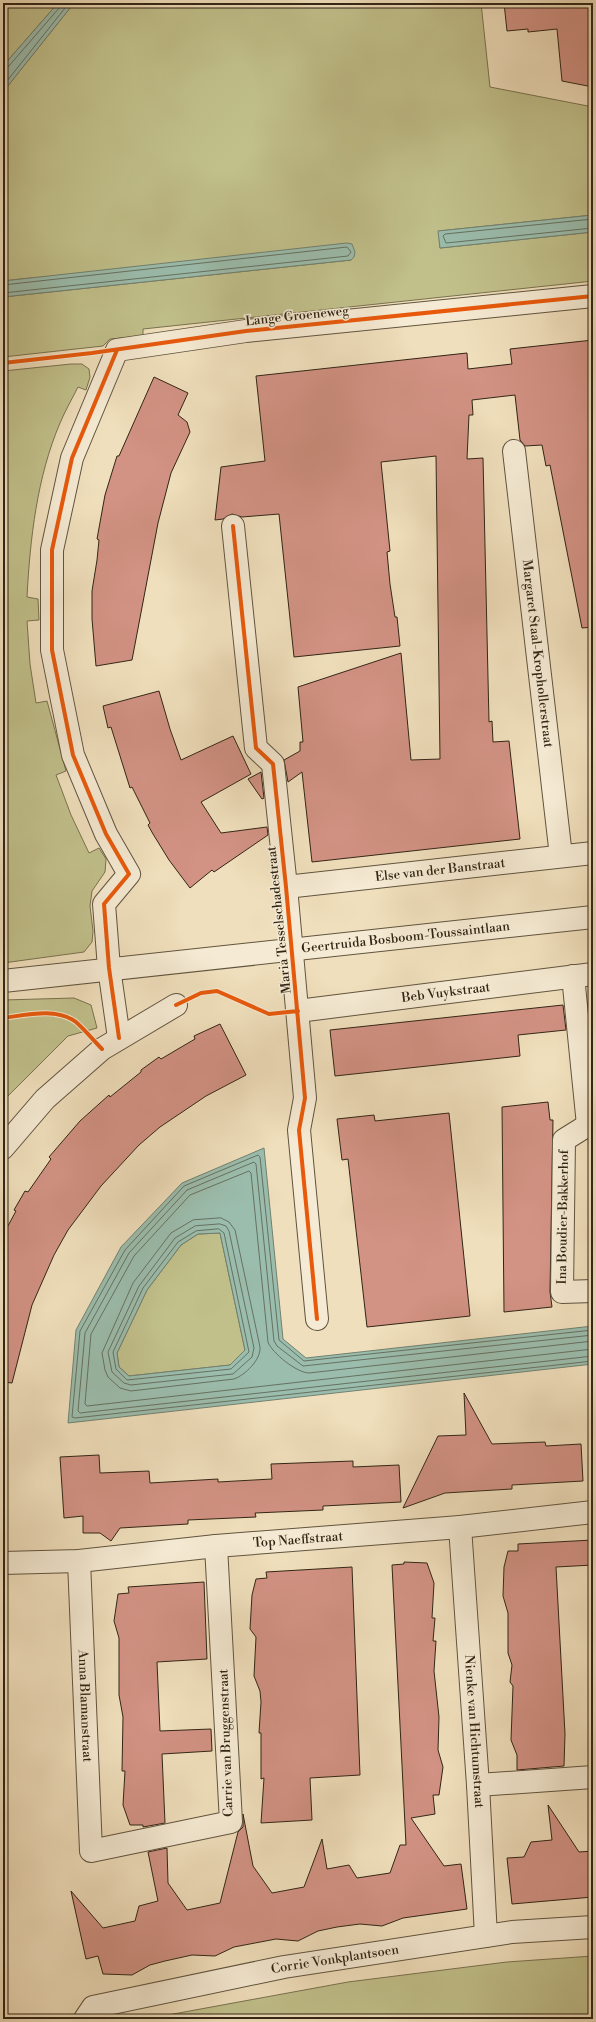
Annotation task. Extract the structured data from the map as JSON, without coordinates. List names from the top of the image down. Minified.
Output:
{"streets":{"street":["Lange Groeneweg","Margaret Staal-Krophollerstraat","Else van der Banstraat","Maria Tesselschadestraat","Geertruida Bosboom-Toussaintlaan","Beb Vuykstraat","Ina Boudier-Bakkerhof","Top Naeffstraat","Anna Blamanstraat","Nienke van Hichtumstraat","Carrie van Bruggenstraat","Corrie Vonkplantsoen"]},"crossings":[["Lange Groeneweg","Geertruida Bosboom-Toussaintlaan"],["Margaret Staal-Krophollerstraat","Else van der Banstraat"],["Else van der Banstraat","Maria Tesselschadestraat"],["Maria Tesselschadestraat","Geertruida Bosboom-Toussaintlaan"],["Maria Tesselschadestraat","Beb Vuykstraat"],["Beb Vuykstraat","Ina Boudier-Bakkerhof"],["Top Naeffstraat","Anna Blamanstraat"],["Top Naeffstraat","Nienke van Hichtumstraat"],["Top Naeffstraat","Carrie van Bruggenstraat"],["Anna Blamanstraat","Carrie van Bruggenstraat"],["Nienke van Hichtumstraat","Corrie Vonkplantsoen"]]}
